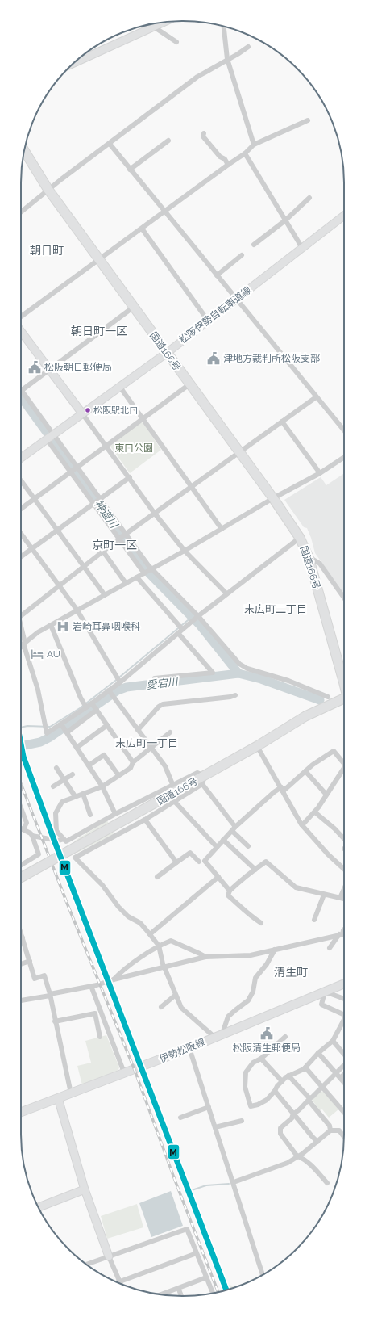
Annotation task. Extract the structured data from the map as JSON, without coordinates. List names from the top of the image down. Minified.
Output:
{"streets":{"highway":["国道166号"],"main road":["松阪伊勢自転車道線","伊勢松阪線"]},"crossings":[["松阪伊勢自転車道線","国道166号"]],"districts":["朝日町","朝日町一区","京町一区","末広町二丁目","末広町一丁目","清生町"],"water":["神道川","愛宕川"],"parks":["東口公園"],"places":{"public building":["津地方裁判所松阪支部","松阪朝日郵便局","松阪清生郵便局"],"other":["松阪駅北口"],"hospital":["岩崎耳鼻咽喉科"],"hotel":["AU"]},"lines":["transit line M"]}
